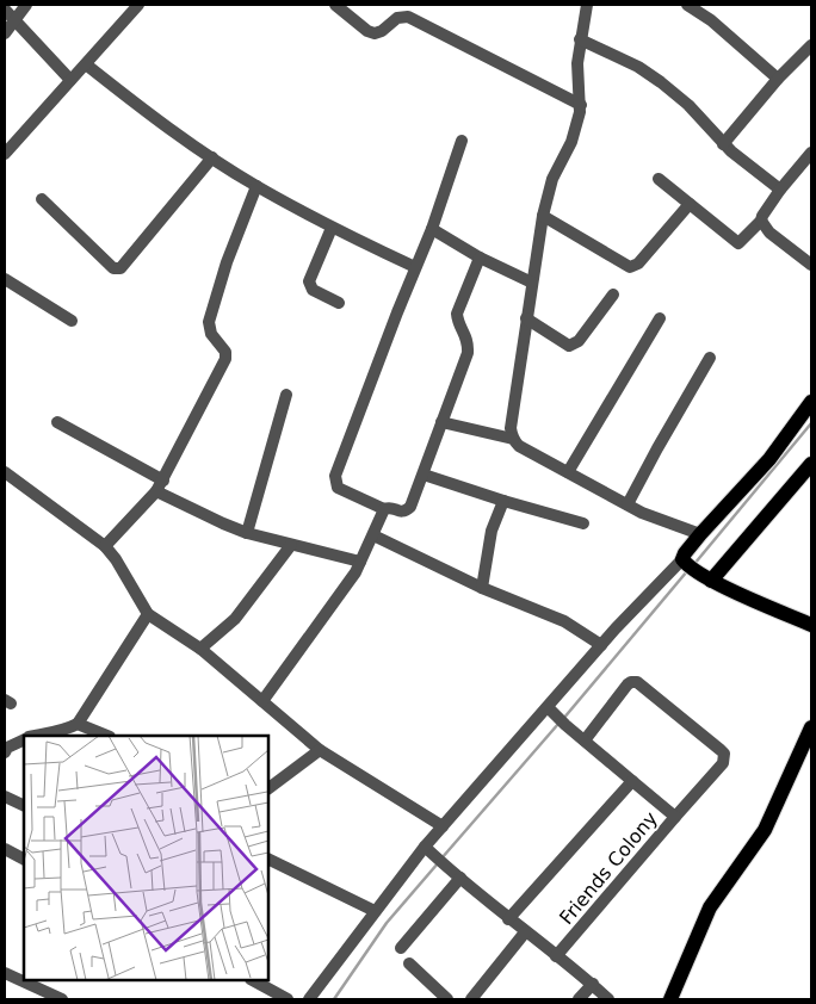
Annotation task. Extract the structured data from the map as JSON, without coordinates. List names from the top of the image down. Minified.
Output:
{"streets":{"street":["Friends Colony"]}}
